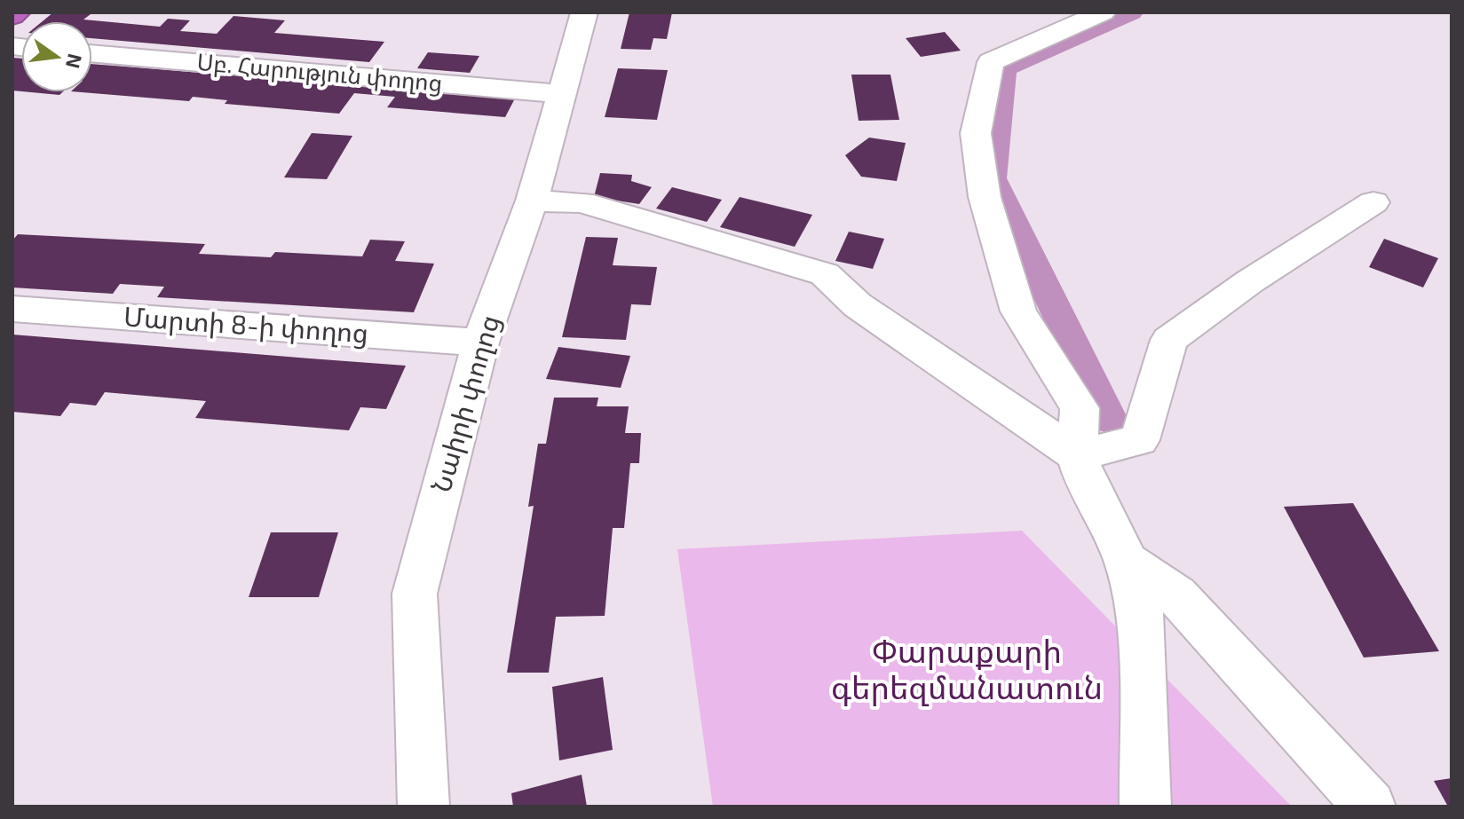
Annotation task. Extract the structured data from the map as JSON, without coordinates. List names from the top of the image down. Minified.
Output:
{"streets":{"street":["Սբ. Հարություն փողոց","Մարտի 8-ի փողոց","Նաիրի փողոց"]},"crossings":[["Սբ. Հարություն փողոց","Նաիրի փողոց"],["Մարտի 8-ի փողոց","Նաիրի փողոց"]],"parks":["Փարաքարի գերեզմանատուն"],"north":"right"}
